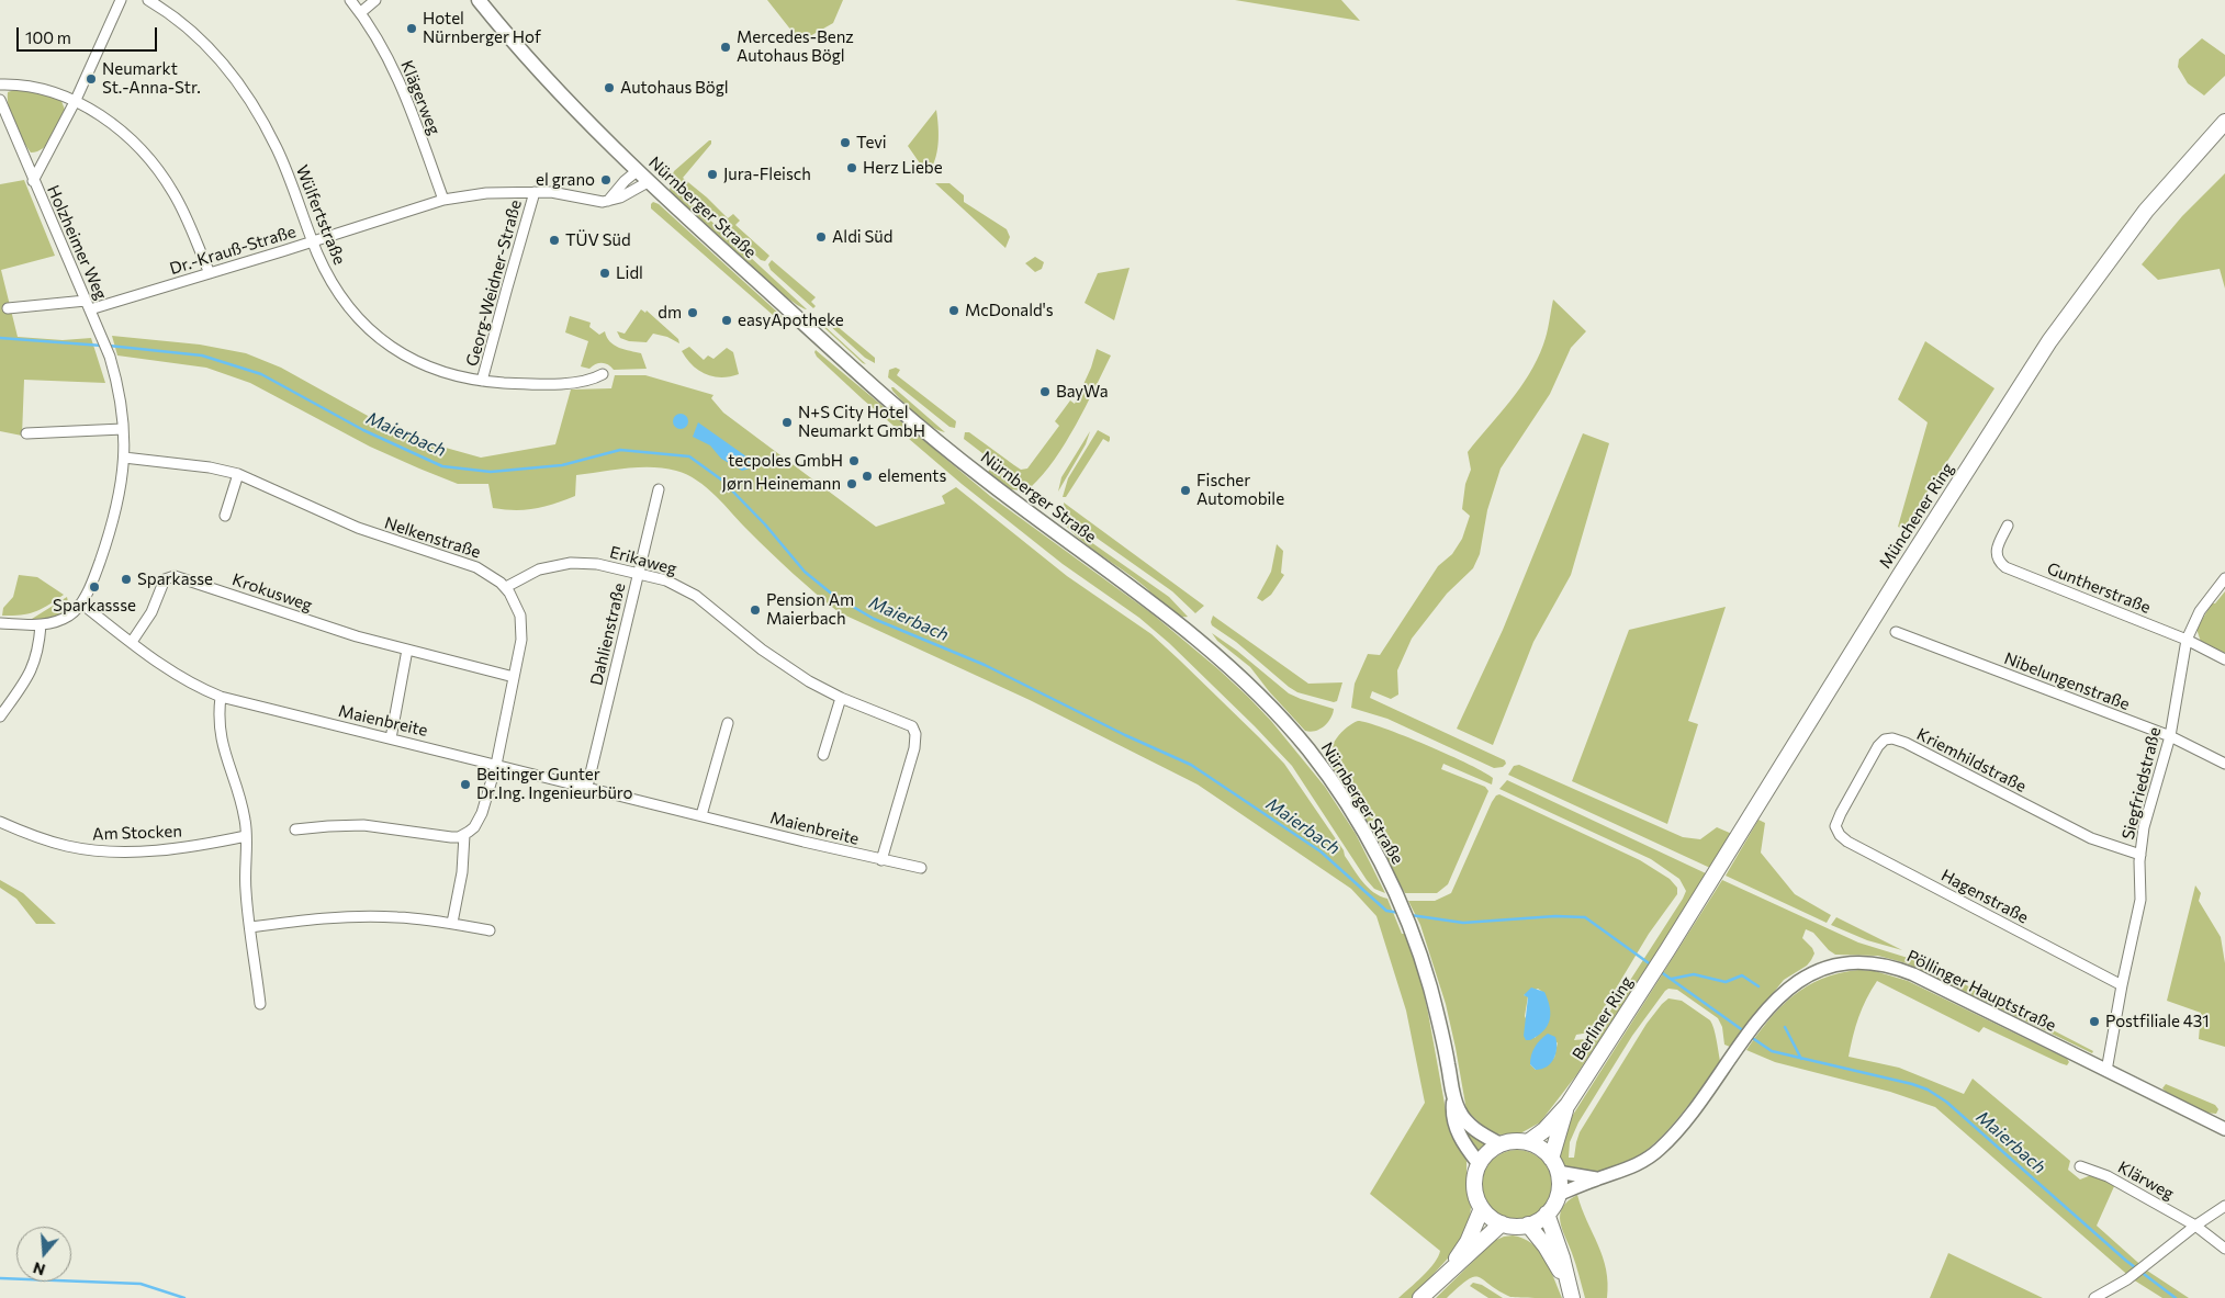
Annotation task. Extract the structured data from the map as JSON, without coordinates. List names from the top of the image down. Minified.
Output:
{"streets":{"main road":["Nürnberger Straße","Münchener Ring","Berliner Ring"],"street":["Klägerweg","Wülfertstraße","Holzheimer Weg","Dr.-Krauß-Straße","Georg-Weidner-Straße","Nelkenstraße","Erikaweg","Guntherstraße","Krokusweg","Dahlienstraße","Nibelungenstraße","Maienbreite","Kriemhildstraße","Siegfriedstraße","Am Stocken","Hagenstraße","Pöllinger Hauptstraße","Klärweg"]},"crossings":[["Klägerweg","Dr.-Krauß-Straße"],["Nürnberger Straße","Dr.-Krauß-Straße"],["Nürnberger Straße","Pöllinger Hauptstraße"],["Nürnberger Straße","Berliner Ring"],["Wülfertstraße","Dr.-Krauß-Straße"],["Wülfertstraße","Georg-Weidner-Straße"],["Holzheimer Weg","Dr.-Krauß-Straße"],["Holzheimer Weg","Nelkenstraße"],["Holzheimer Weg","Maienbreite"],["Dr.-Krauß-Straße","Georg-Weidner-Straße"],["Münchener Ring","Berliner Ring"],["Nelkenstraße","Erikaweg"],["Nelkenstraße","Krokusweg"],["Nelkenstraße","Maienbreite"],["Erikaweg","Dahlienstraße"],["Erikaweg","Maienbreite"],["Guntherstraße","Siegfriedstraße"],["Krokusweg","Maienbreite"],["Dahlienstraße","Maienbreite"],["Nibelungenstraße","Siegfriedstraße"],["Kriemhildstraße","Siegfriedstraße"],["Kriemhildstraße","Hagenstraße"],["Siegfriedstraße","Hagenstraße"],["Siegfriedstraße","Pöllinger Hauptstraße"],["Pöllinger Hauptstraße","Berliner Ring"]],"water":["Maierbach"],"places":["Hotel Nürnberger Hof","Mercedes-Benz Autohaus Bögl","Neumarkt St.-Anna-Str.","Autohaus Bögl","Tevi","Herz Liebe","Jura-Fleisch","el grano","Aldi Süd","TÜV Süd","Lidl","McDonald's","dm","easyApotheke","BayWa","N+S City Hotel Neumarkt GmbH","tecpoles GmbH","elements","Jørn Heinemann","Fischer Automobile","Sparkasse","Sparkassse","Pension Am Maierbach","Beitinger Gunter Dr.Ing. Ingenieurbüro","Postfiliale 431"],"scale_bar":"100 m","north":"bottom"}
